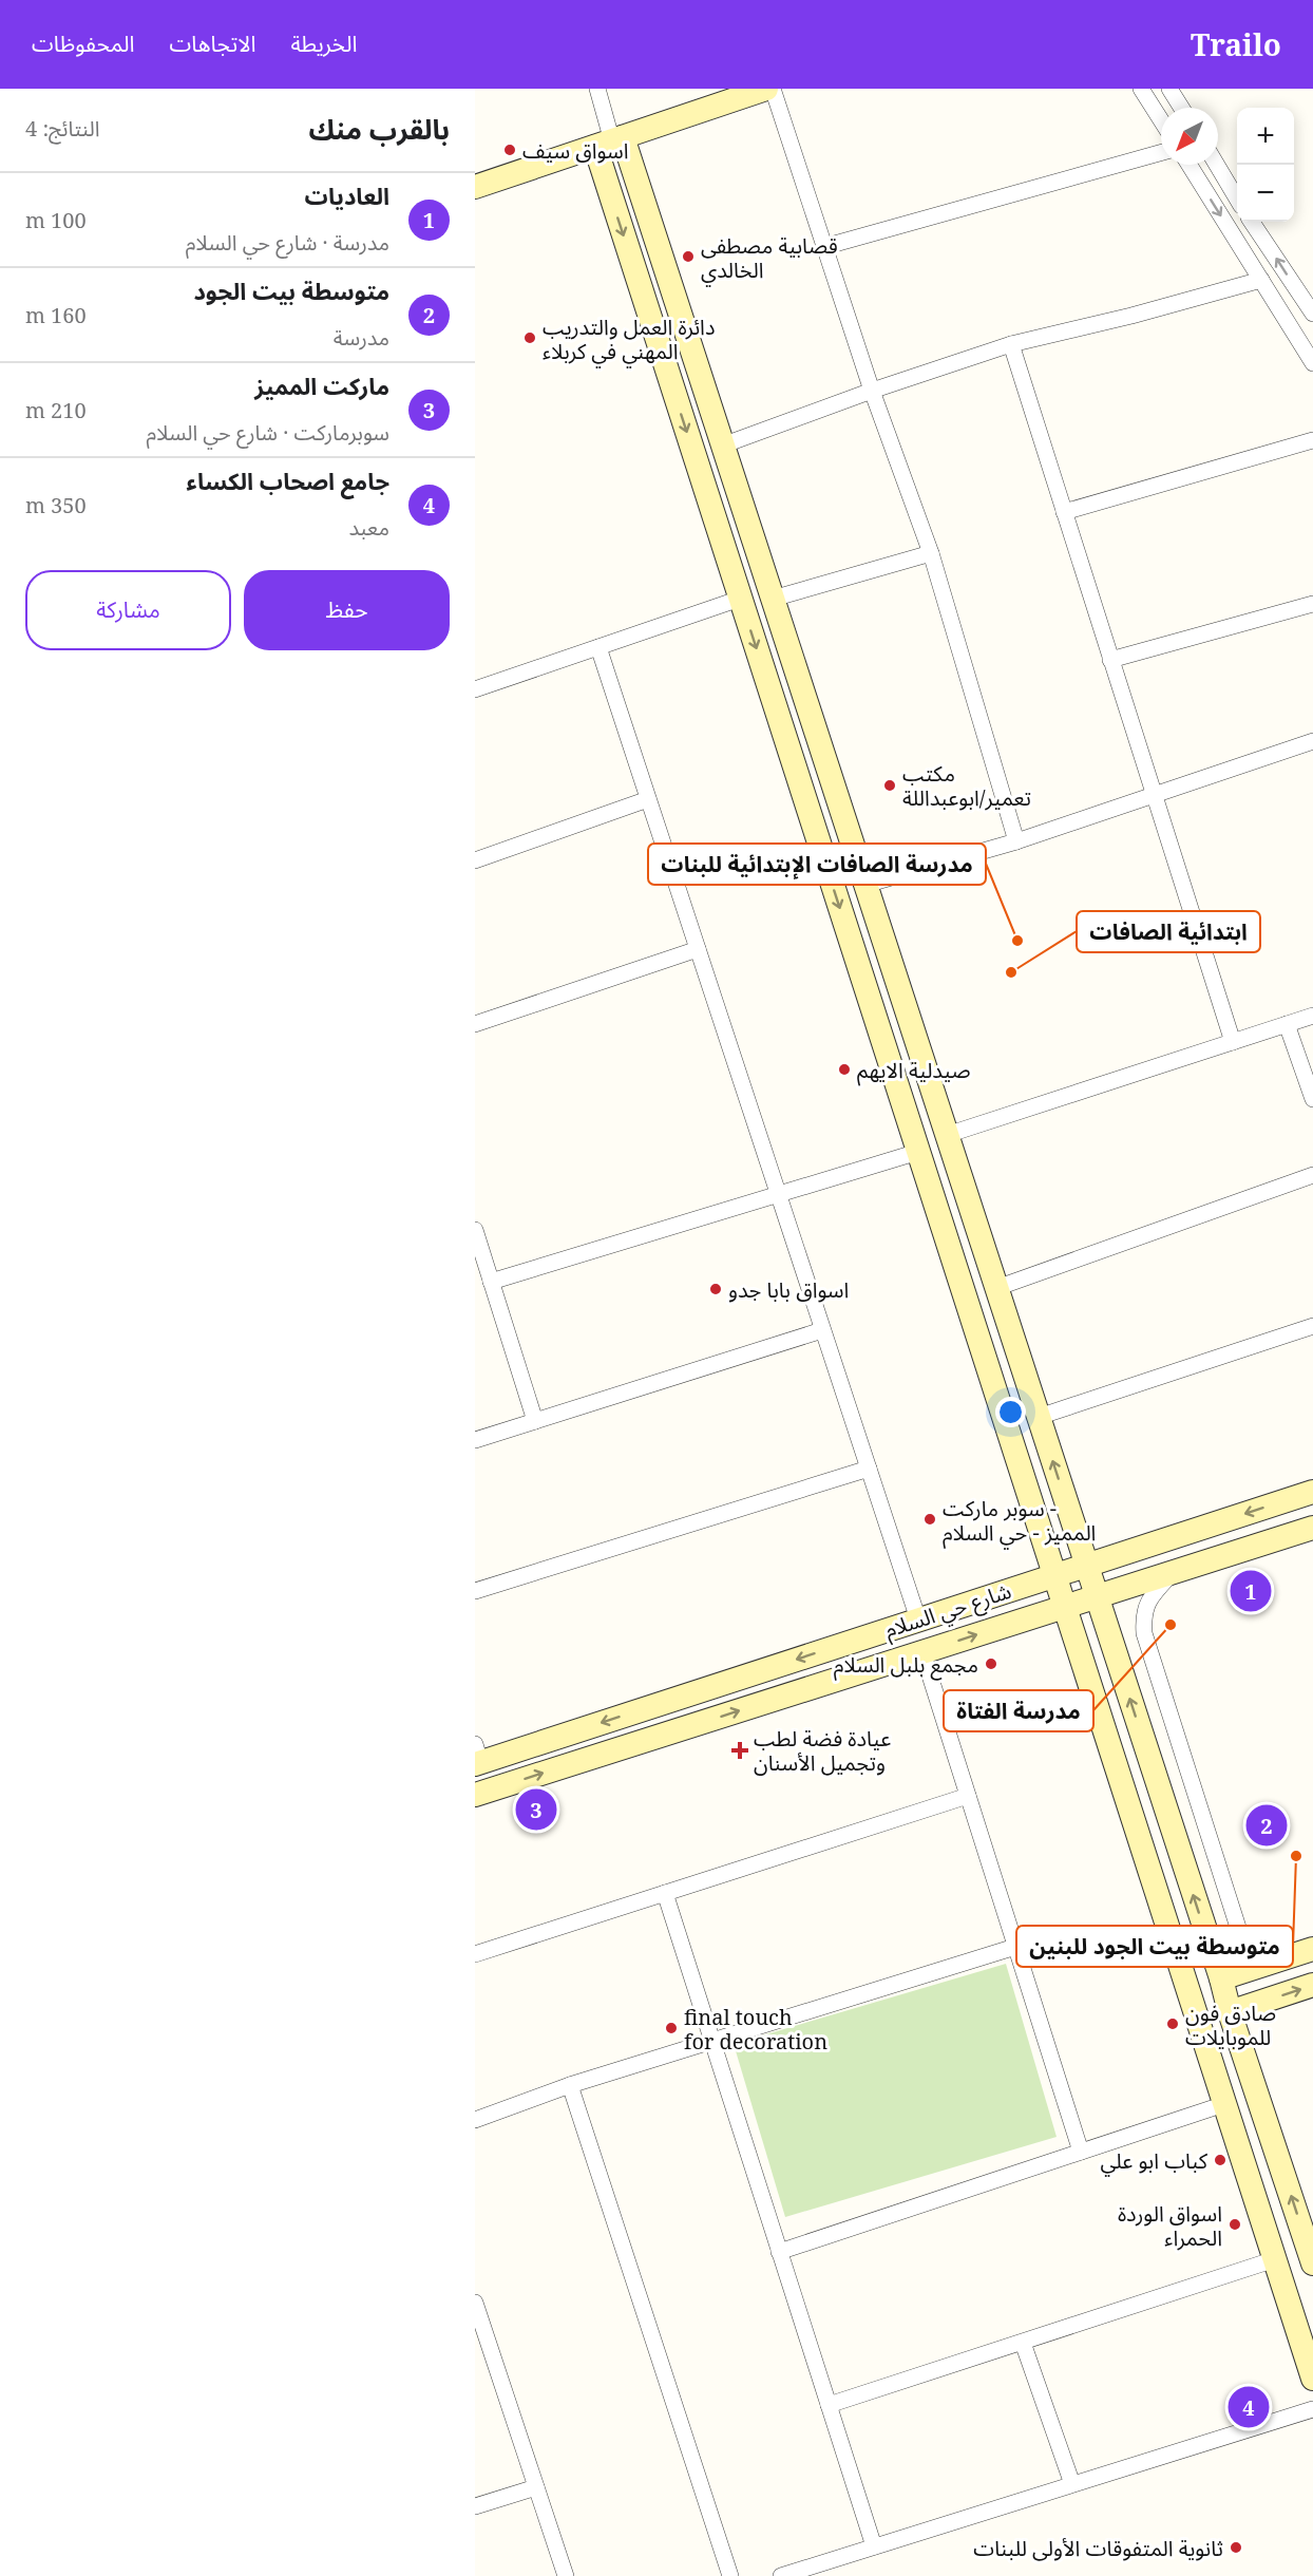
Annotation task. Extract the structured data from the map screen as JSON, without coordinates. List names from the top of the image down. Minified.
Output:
{"streets":{"street":["شارع حي السلام"]},"places":{"other":["اسواق سيف","قصابية مصطفى الخالدي","دائرة العمل والتدريب المهني في كربلاء","مكتب تعمير/ابوعبداللة","مدرسة الصافات الإبتدائية للبنات","ابتدائية الصافات","صيدلية الايهم","اسواق بابا جدو","سوبر ماركت - المميز - حي السلام","مدرسة الفتاة","مجمع بلبل السلام","متوسطة بيت الجود للبنين","صادق فون للموبايلات","final touch for decoration","كباب ابو علي","اسواق الوردة الحمراء","ثانوية المتفوقات الأولى للبنات"],"health":["عيادة فضة لطب وتجميل الأسنان"]},"north":"bottom left","page":{"header":"Trailo","nav":["الخريطة","الاتجاهات","المحفوظات"],"heading":["بالقرب منك","النتائج: 4"],"map_buttons":["+","−"],"list":[{"mark":"1","name":"العاديات","note":"مدرسة · شارع حي السلام","value":"100 m"},{"mark":"2","name":"متوسطة بيت الجود","note":"مدرسة","value":"160 m"},{"mark":"3","name":"ماركت المميز","note":"سوبرماركت · شارع حي السلام","value":"210 m"},{"mark":"4","name":"جامع اصحاب الكساء","note":"معبد","value":"350 m"}],"buttons":["حفظ","مشاركة"],"pins":["1","3","2","4"]}}
